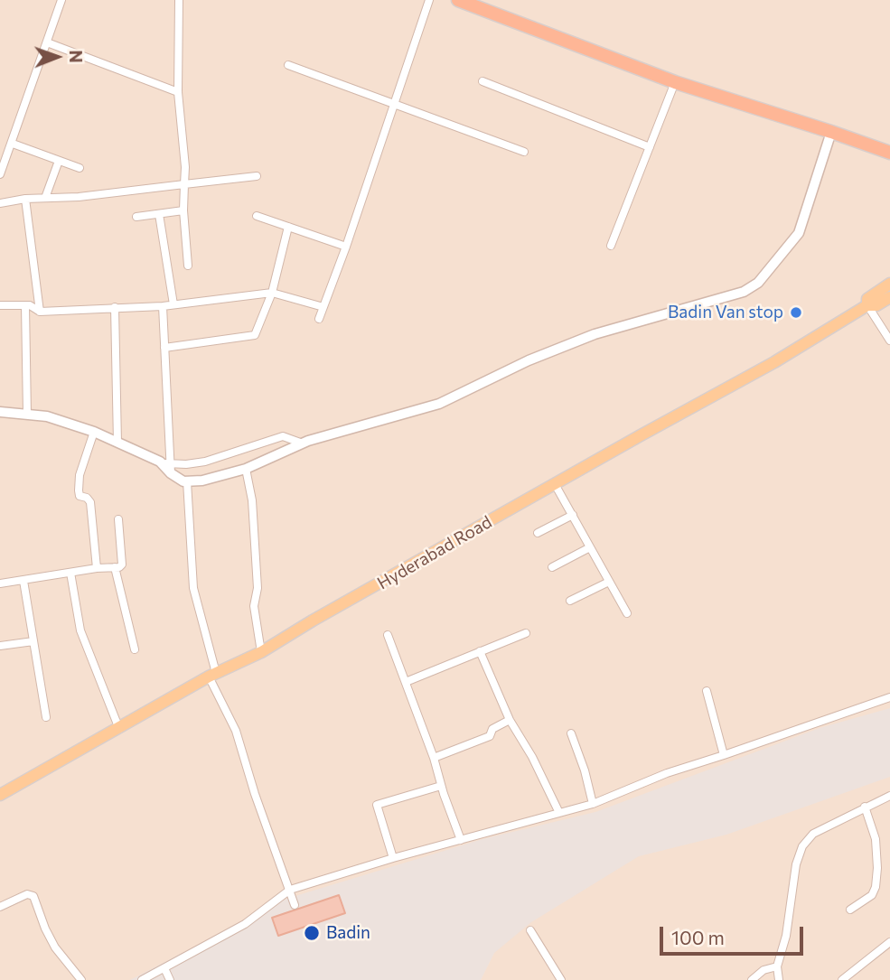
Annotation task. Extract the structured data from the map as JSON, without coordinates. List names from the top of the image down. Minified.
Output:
{"streets":{"main road":["Hyderabad Road"]},"places":["Badin Van stop","Badin"],"scale_bar":"100 m","north":"right"}
